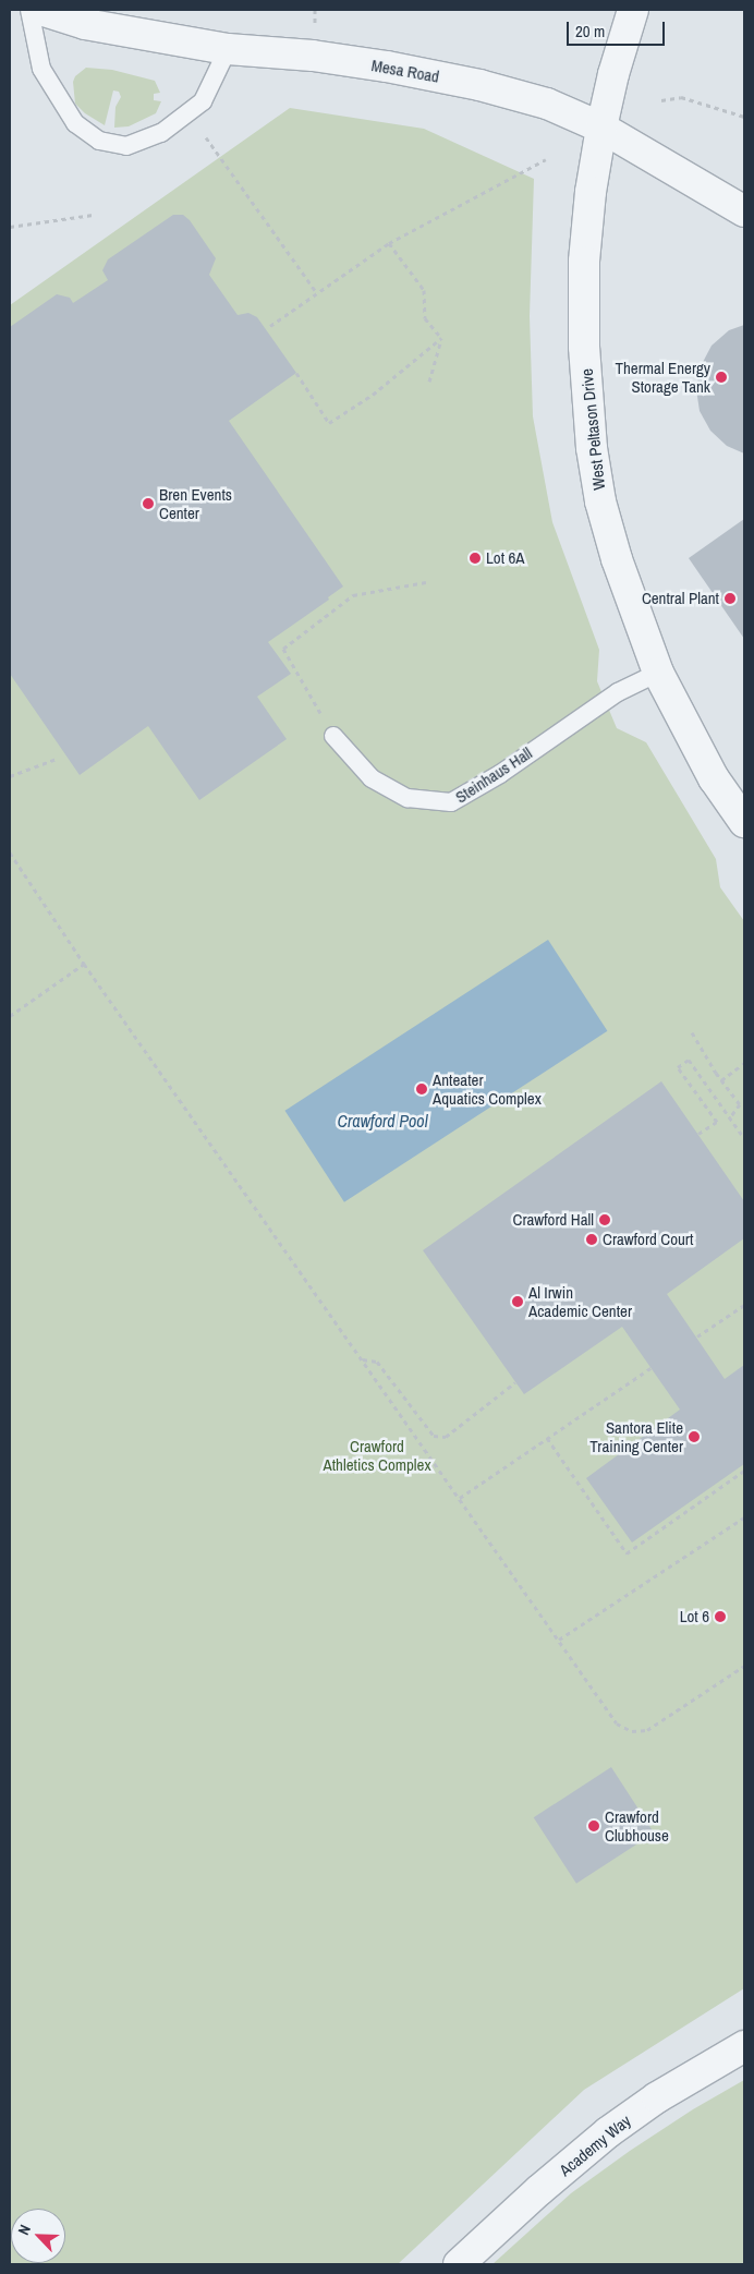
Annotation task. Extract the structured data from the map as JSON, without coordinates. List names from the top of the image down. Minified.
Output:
{"streets":{"street":["Mesa Road","West Peltason Drive","Academy Way"],"lane":["Steinhaus Hall"]},"crossings":[["Mesa Road","West Peltason Drive"],["West Peltason Drive","Steinhaus Hall"]],"water":["Crawford Pool"],"parks":["Crawford Athletics Complex"],"places":["Thermal Energy Storage Tank","Bren Events Center","Lot 6A","Central Plant","Anteater Aquatics Complex","Crawford Hall","Crawford Court","Al Irwin Academic Center","Santora Elite Training Center","Lot 6","Crawford Clubhouse"],"scale_bar":"20 m","north":"top left"}
